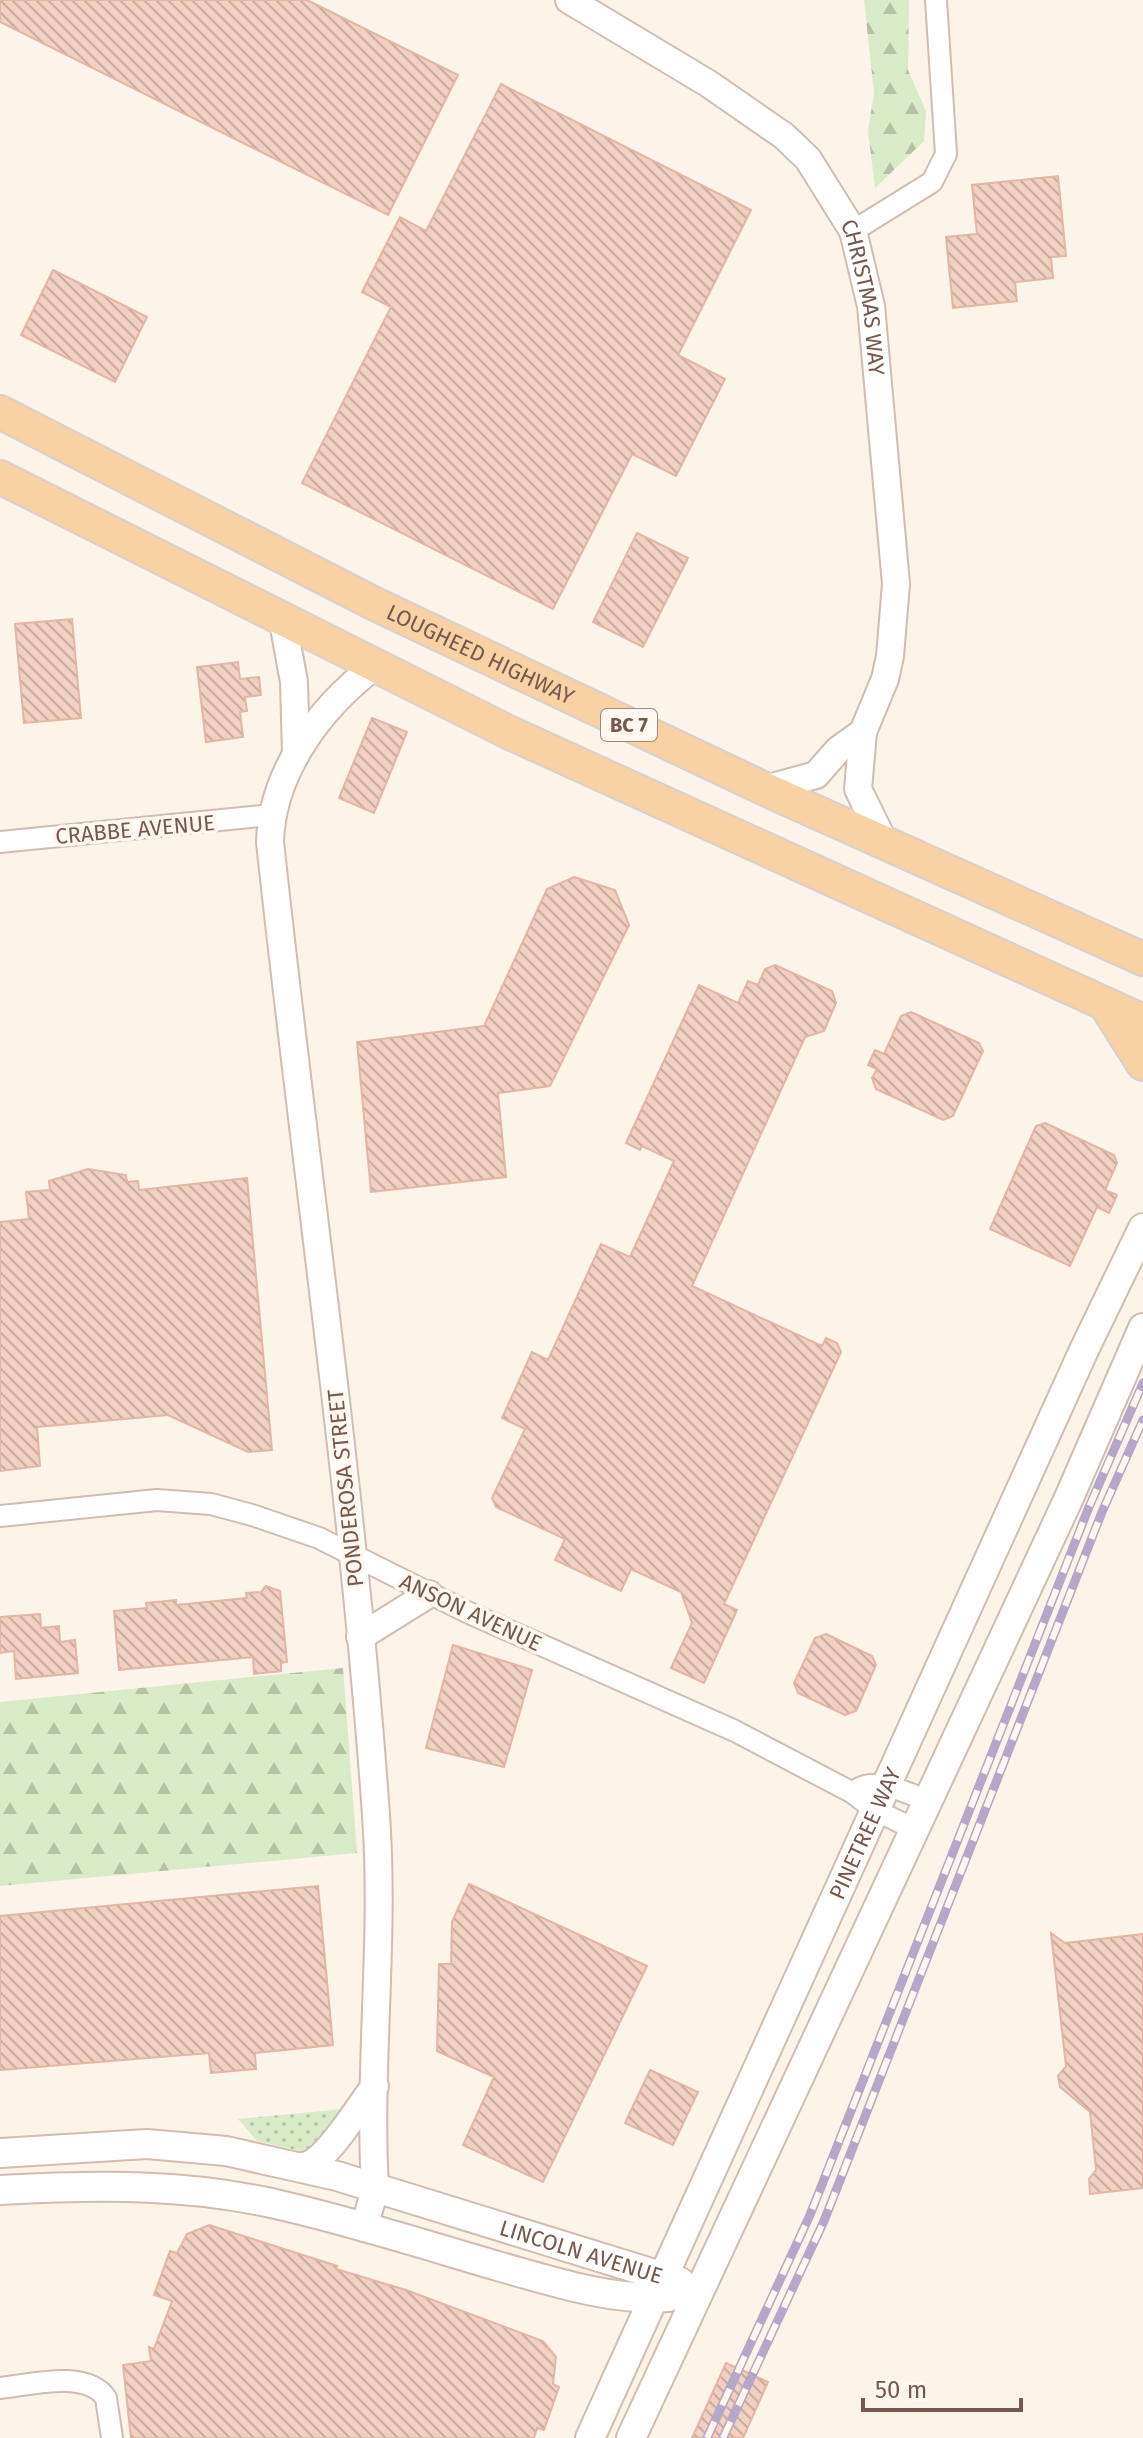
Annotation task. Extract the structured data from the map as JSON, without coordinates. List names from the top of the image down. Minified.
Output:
{"streets":{"main road":["LOUGHEED HIGHWAY","BC 7","PINETREE WAY","LINCOLN AVENUE"],"street":["CHRISTMAS WAY","CRABBE AVENUE","PONDEROSA STREET","ANSON AVENUE"]},"crossings":[["CHRISTMAS WAY","LOUGHEED HIGHWAY"],["BC 7","PONDEROSA STREET"],["CRABBE AVENUE","PONDEROSA STREET"],["PONDEROSA STREET","ANSON AVENUE"],["PONDEROSA STREET","LINCOLN AVENUE"],["ANSON AVENUE","PINETREE WAY"],["PINETREE WAY","LINCOLN AVENUE"]],"scale_bar":"50 m"}
